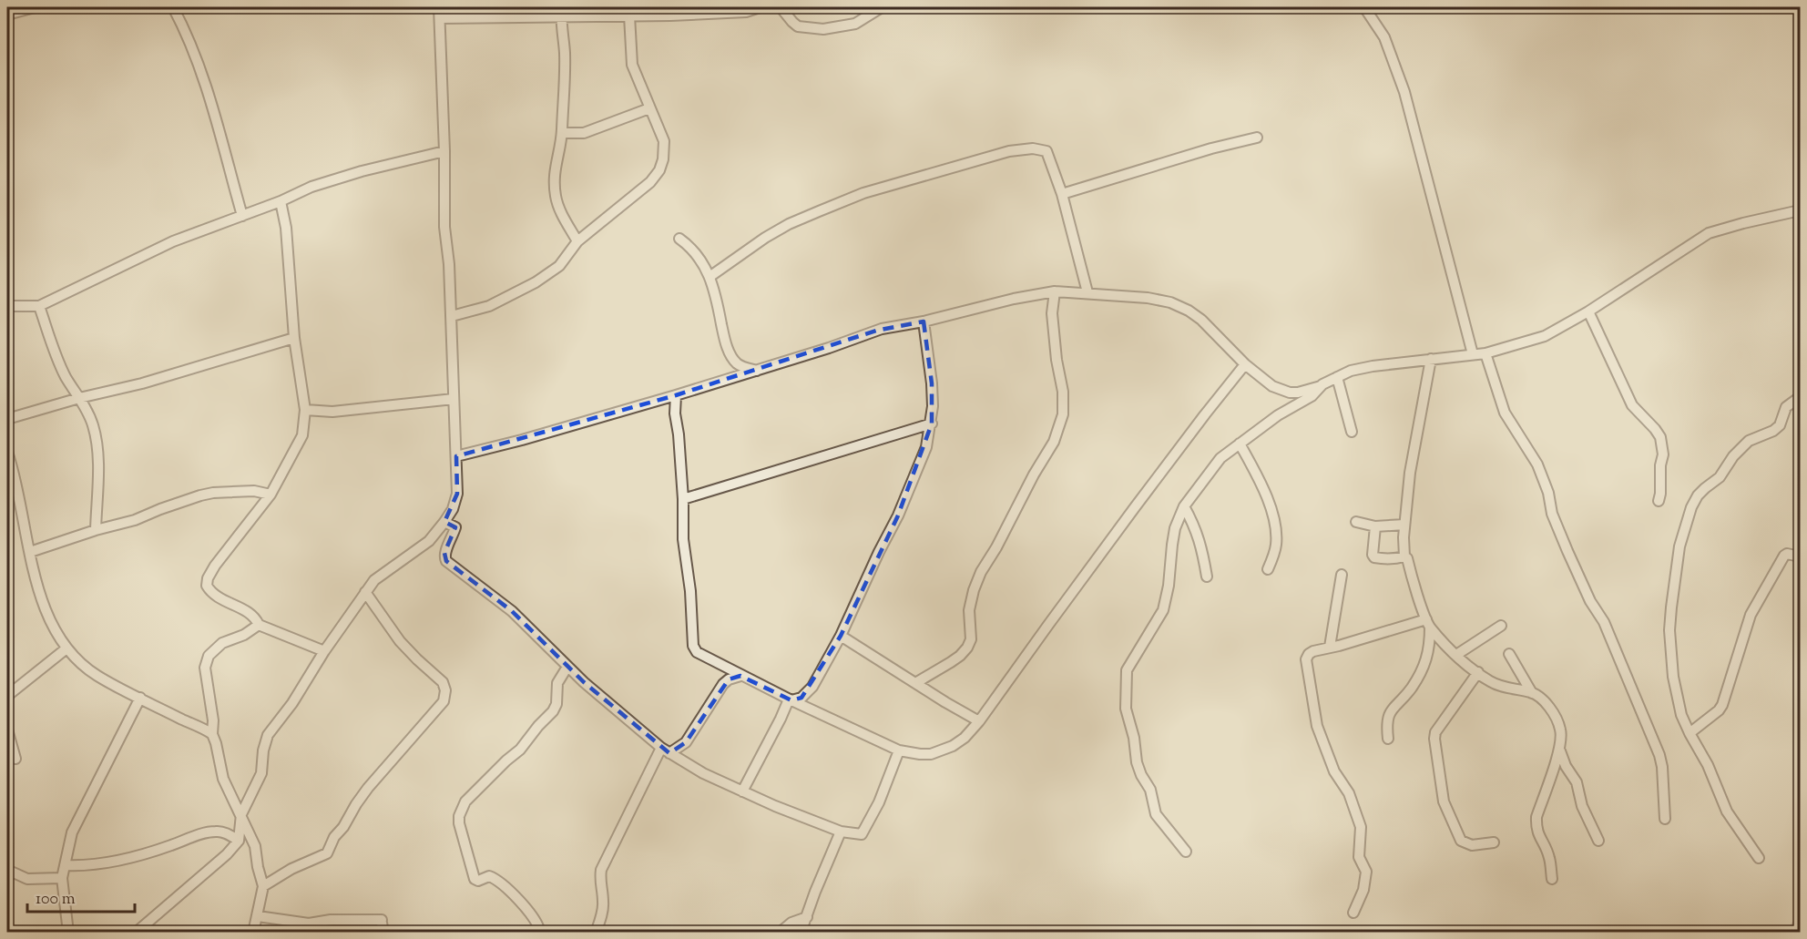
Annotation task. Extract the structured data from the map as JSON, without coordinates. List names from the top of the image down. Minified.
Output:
{"scale_bar":"100 m"}
